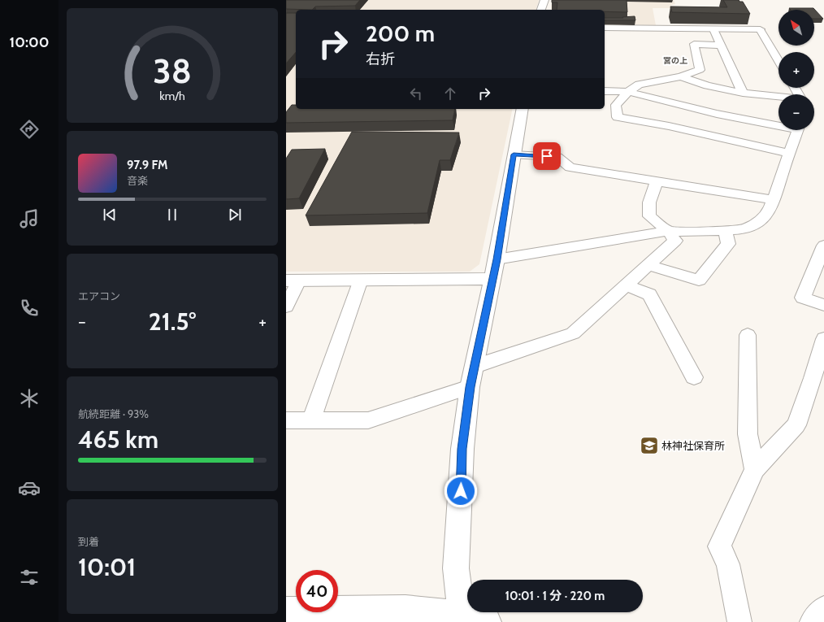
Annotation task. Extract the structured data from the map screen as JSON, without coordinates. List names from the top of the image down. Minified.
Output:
{"districts":["宮の上"],"places":{"school or university":["林神社保育所"]},"north":"top left","page":{"tabs":"10:00","map_buttons":["+","−"],"turn":["200 m","右折"],"song":["97.9 FM","音楽"],"tile":["エアコン",["航続距離 · 93%","465 km"],["到着","10:01"]],"heat":["−","21.5°","+"],"limit":"40","trip":"10:01 · 1 分 · 220 m","gauge":["38","km/h"]}}
